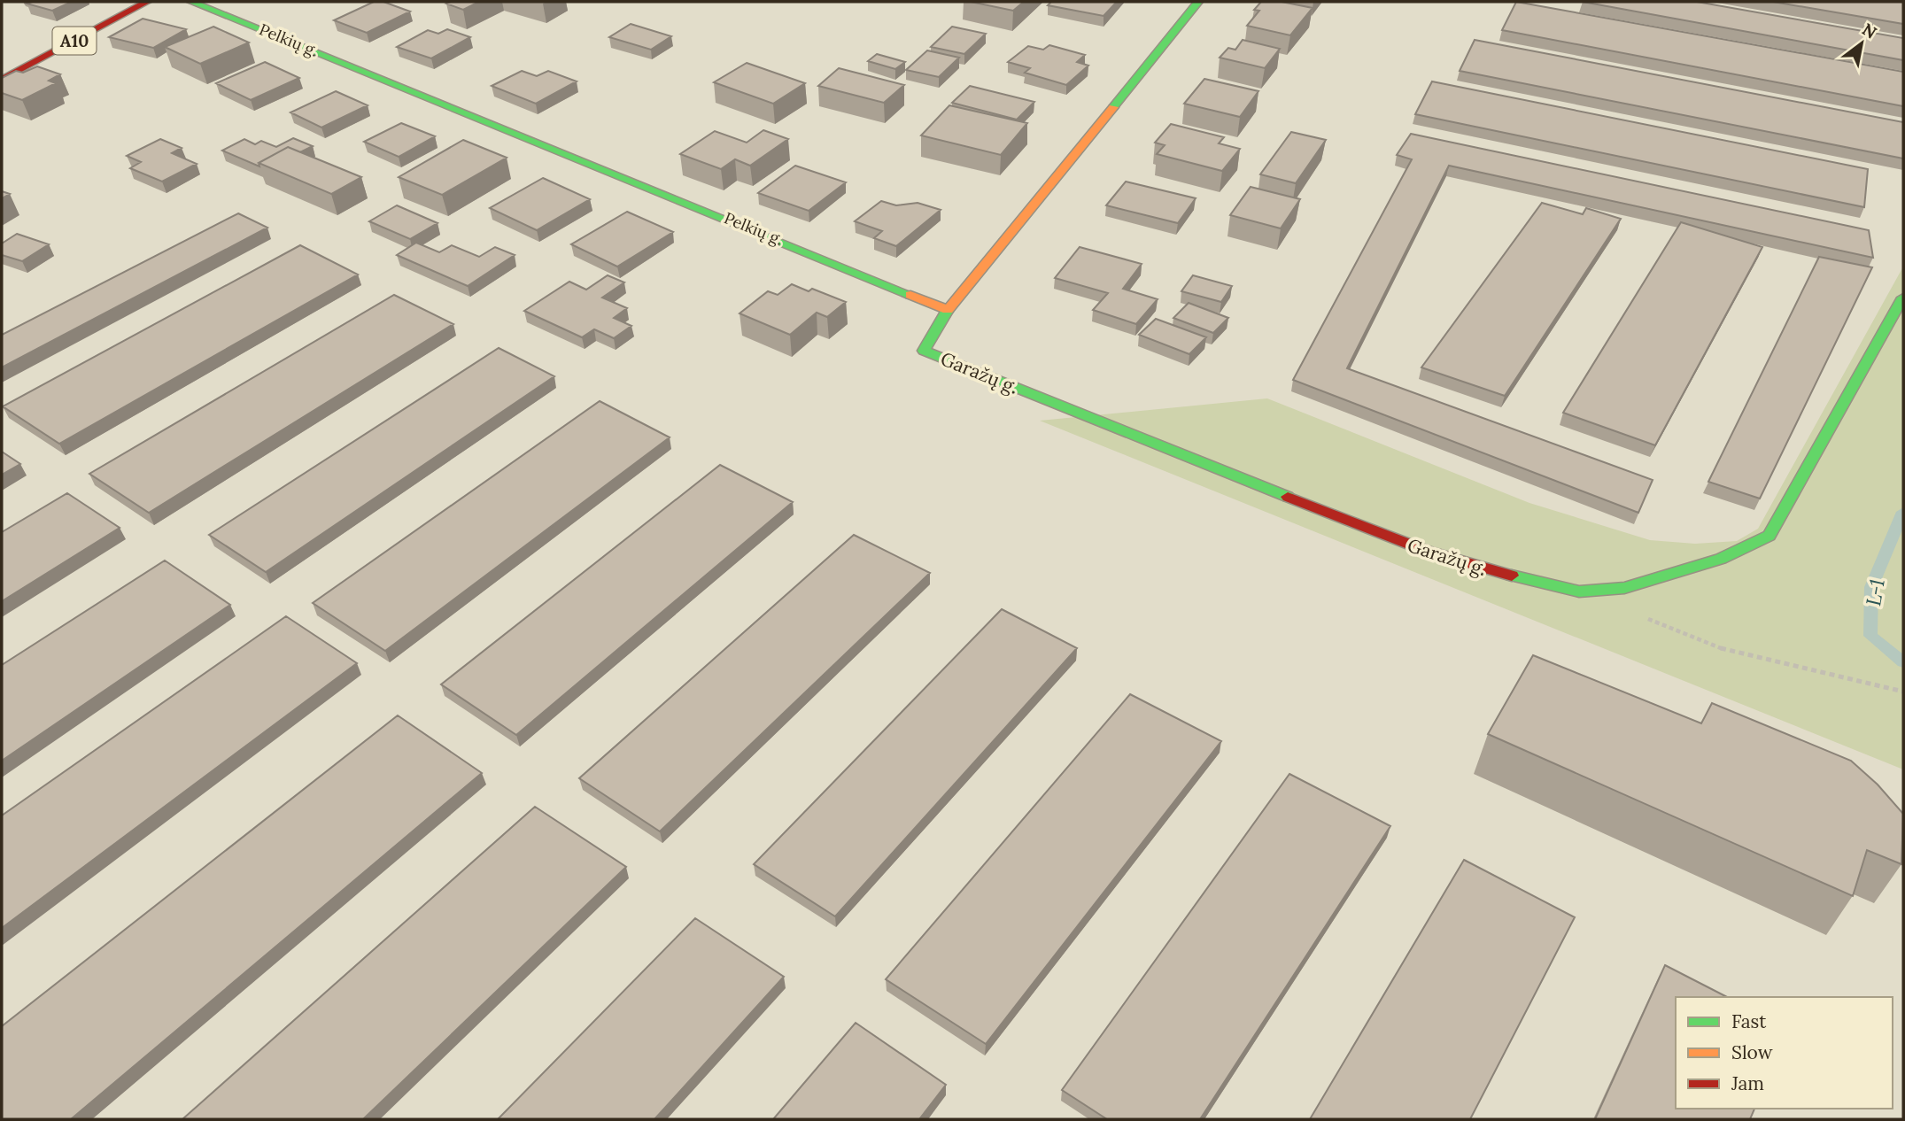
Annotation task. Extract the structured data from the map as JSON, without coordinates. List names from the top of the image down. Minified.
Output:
{"streets":{"main road":["Pelkių g.","A10","Garažų g."]},"crossings":[["Pelkių g.","Garažų g."]],"water":["L-1"],"legend":["Fast","Slow","Jam"],"north":"top right"}
